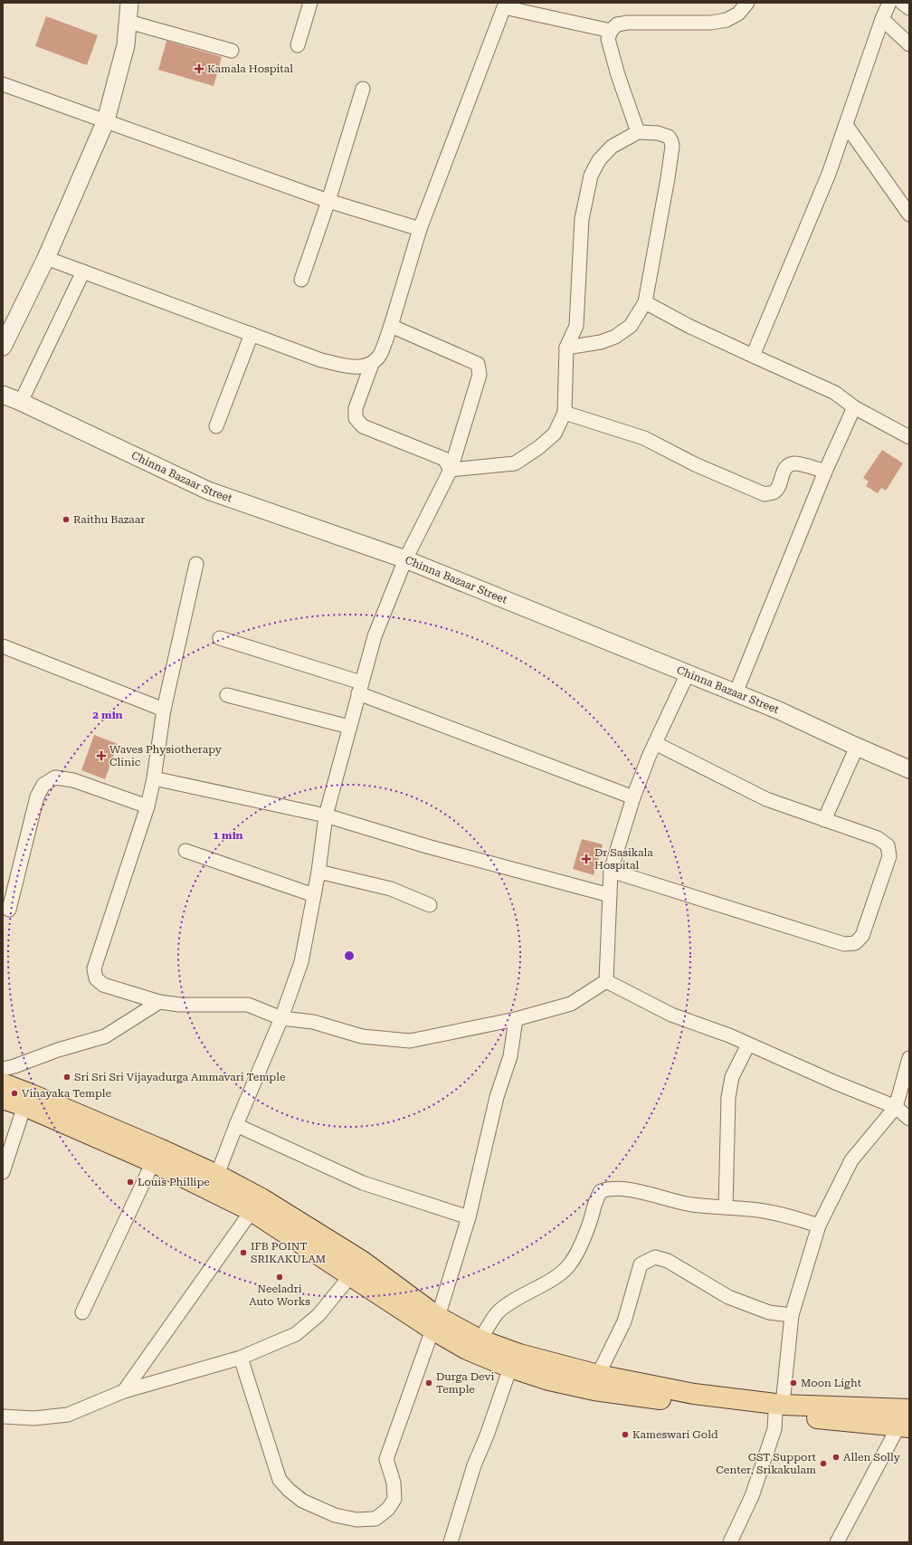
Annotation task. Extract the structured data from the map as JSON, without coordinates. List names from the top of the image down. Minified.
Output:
{"streets":{"street":["Chinna Bazaar Street"]},"places":{"health":["Kamala Hospital","Waves Physiotherapy Clinic","Dr Sasikala Hospital"],"other":["Raithu Bazaar","Sri Sri Sri Vijayadurga Ammavari Temple","Vinayaka Temple","Louis Phillipe","IFB POINT SRIKAKULAM","Neeladri Auto Works","Durga Devi Temple","Moon Light","Kameswari Gold","Allen Solly","GST Support Center, Srikakulam"]},"rings":["2 min","1 min"]}
